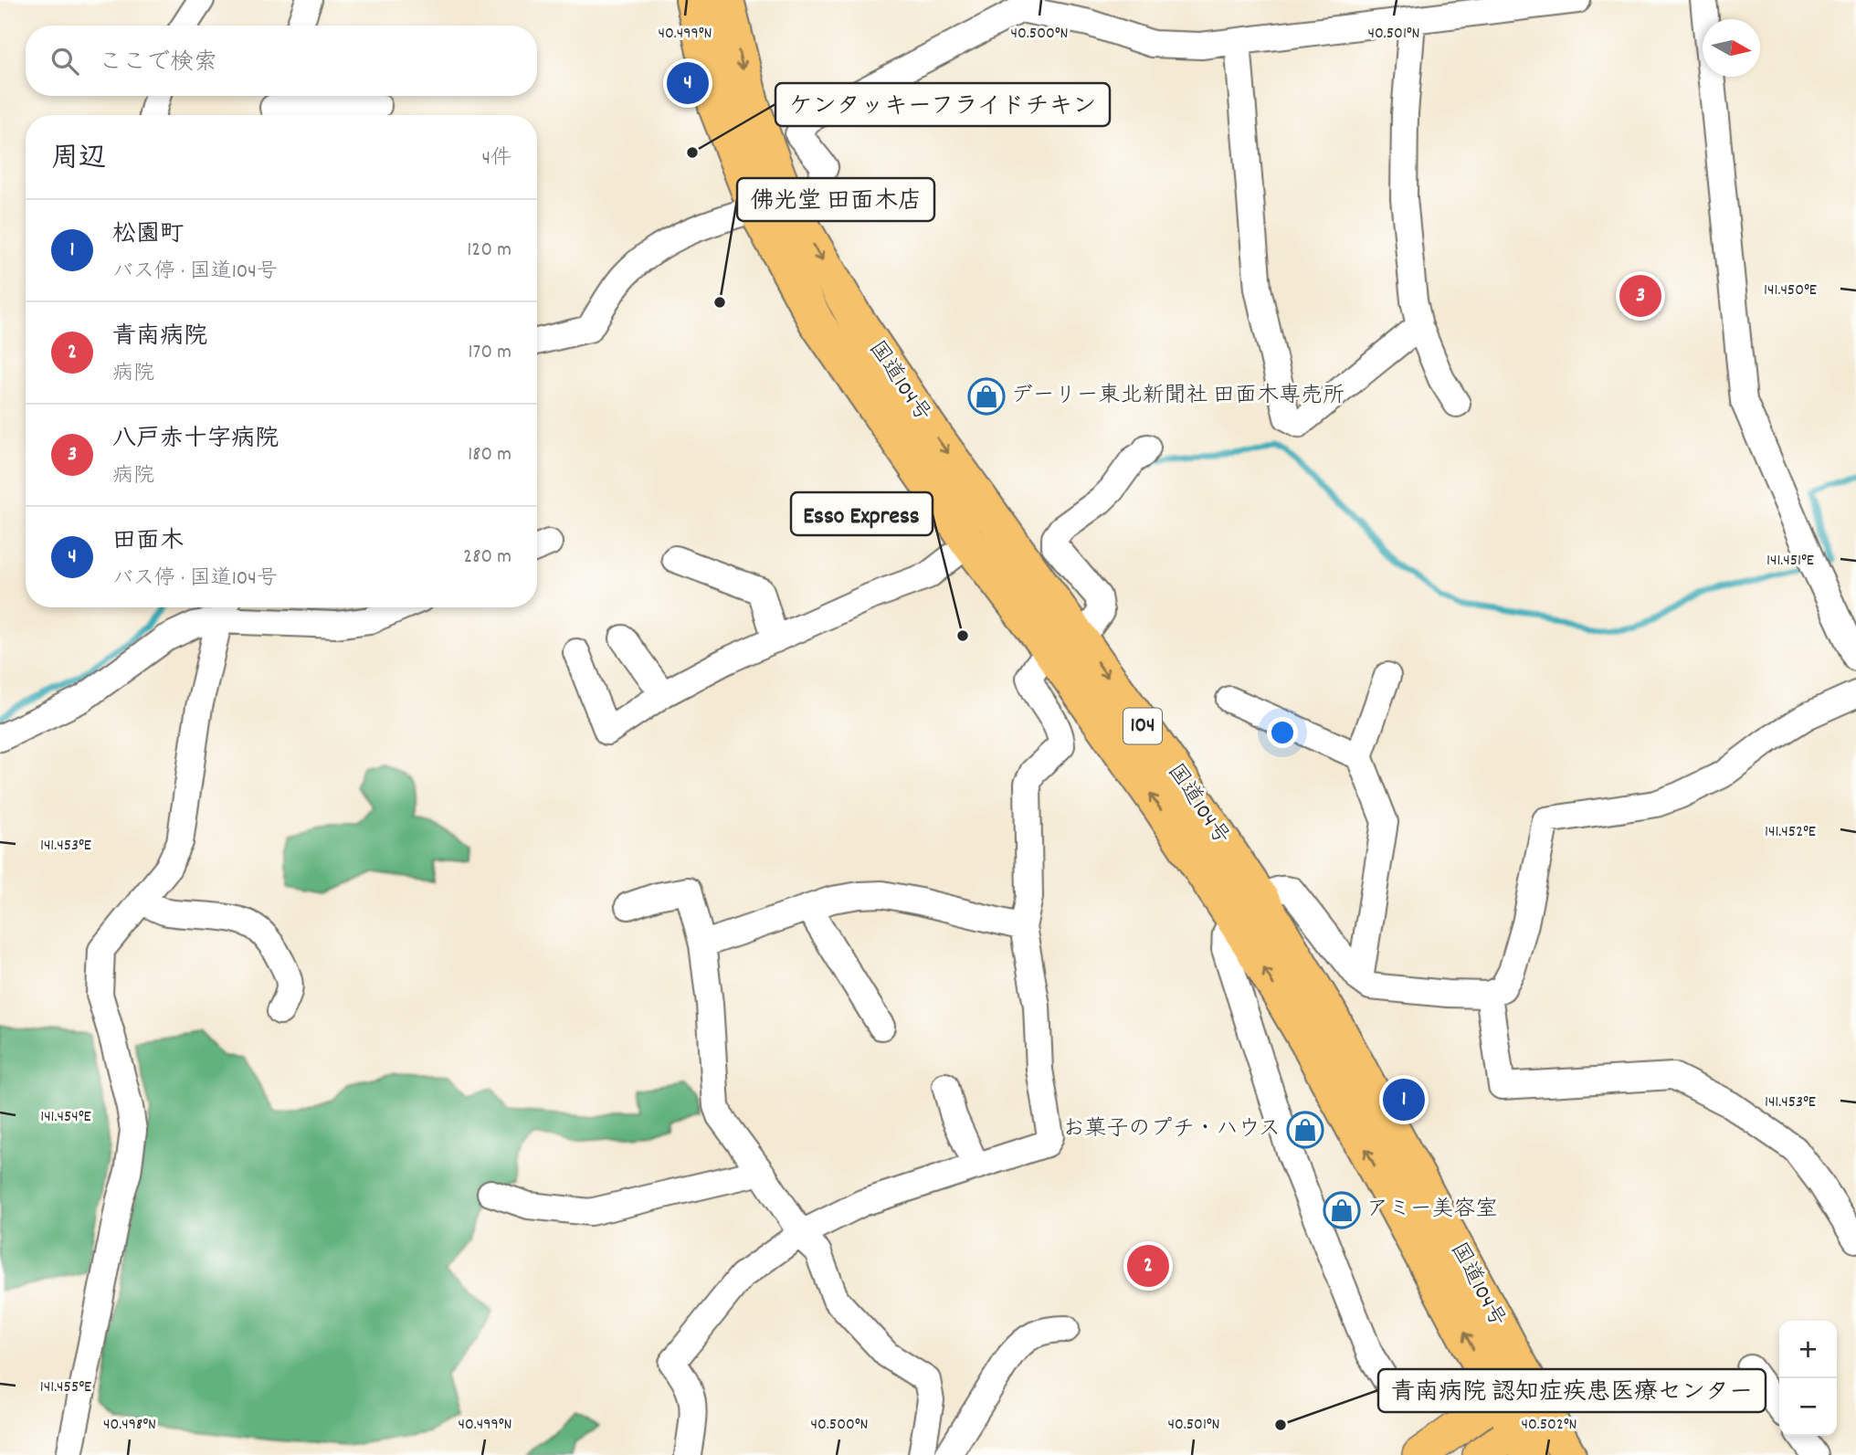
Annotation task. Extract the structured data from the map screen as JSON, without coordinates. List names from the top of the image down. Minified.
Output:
{"streets":{"highway":["国道104号","104"]},"places":{"other":["ケンタッキーフライドチキン","佛光堂 田面木店","Esso Express","青南病院 認知症疾患医療センター"],"shop":["デーリー東北新聞社 田面木専売所","お菓子のプチ・ハウス","アミー美容室"]},"north":"right","page":{"search":"ここで検索","pins":["4","3","1","2"],"heading":["周辺","4件"],"list":[{"mark":"1","name":"松園町","note":"バス停 · 国道104号","value":"120 m"},{"mark":"2","name":"青南病院","note":"病院","value":"170 m"},{"mark":"3","name":"八戸赤十字病院","note":"病院","value":"180 m"},{"mark":"4","name":"田面木","note":"バス停 · 国道104号","value":"280 m"}],"map_buttons":["+","−"]},"coordinates":["40.499°N","40.500°N","40.501°N","141.450°E","141.451°E","141.452°E","141.453°E","141.454°E","141.455°E","40.498°N","40.502°N"]}
